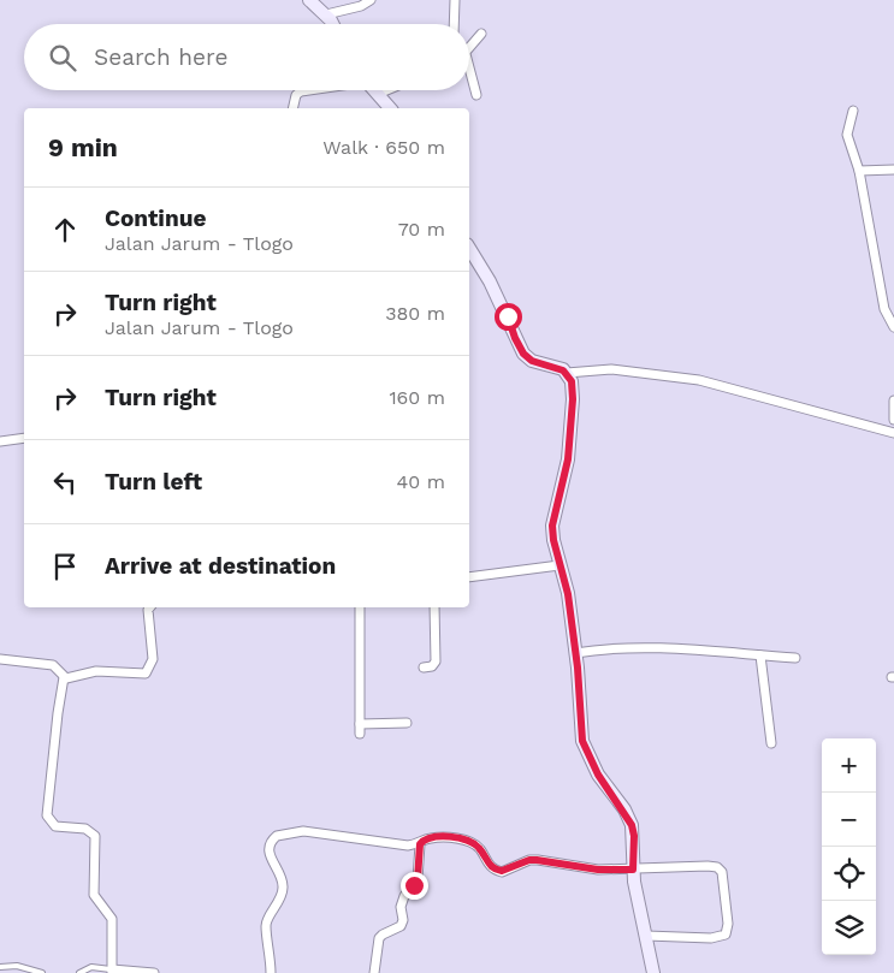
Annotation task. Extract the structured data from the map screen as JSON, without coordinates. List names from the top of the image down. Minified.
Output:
{"page":{"search":"Search here","heading":["9 min","Walk · 650 m"],"list":[["Continue","Jalan Jarum - Tlogo","70 m"],["Turn right","Jalan Jarum - Tlogo","380 m"],["Turn right","160 m"],["Turn left","40 m"],"Arrive at destination"],"map_buttons":["+","−"]}}
